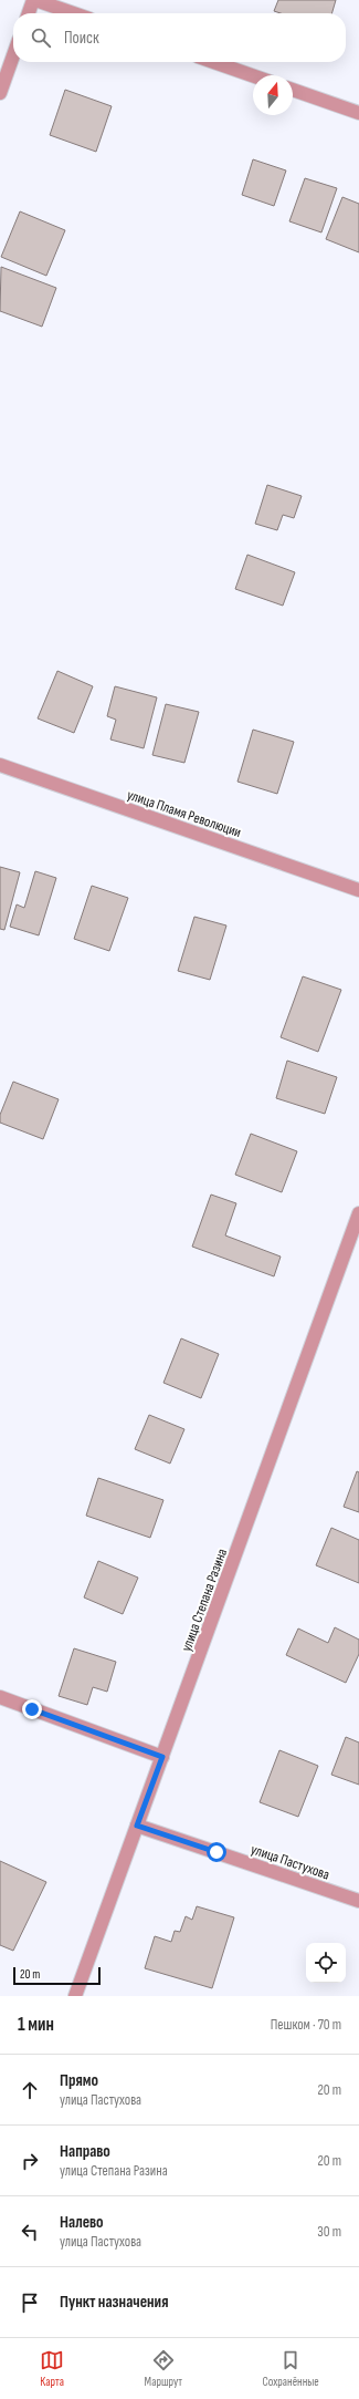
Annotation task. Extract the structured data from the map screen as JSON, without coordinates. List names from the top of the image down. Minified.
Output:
{"streets":{"street":["улица Пламя Революции","улица Степана Разина","улица Пастухова"]},"crossings":[["улица Степана Разина","улица Пастухова"]],"scale_bar":"20 m","north":"top","page":{"search":"Поиск","scale":"20 m","heading":["1 мин","Пешком · 70 m"],"list":[["Прямо","улица Пастухова","20 m"],["Направо","улица Степана Разина","20 m"],["Налево","улица Пастухова","30 m"],"Пункт назначения"],"nav":["Карта","Маршрут","Сохранённые"]}}
